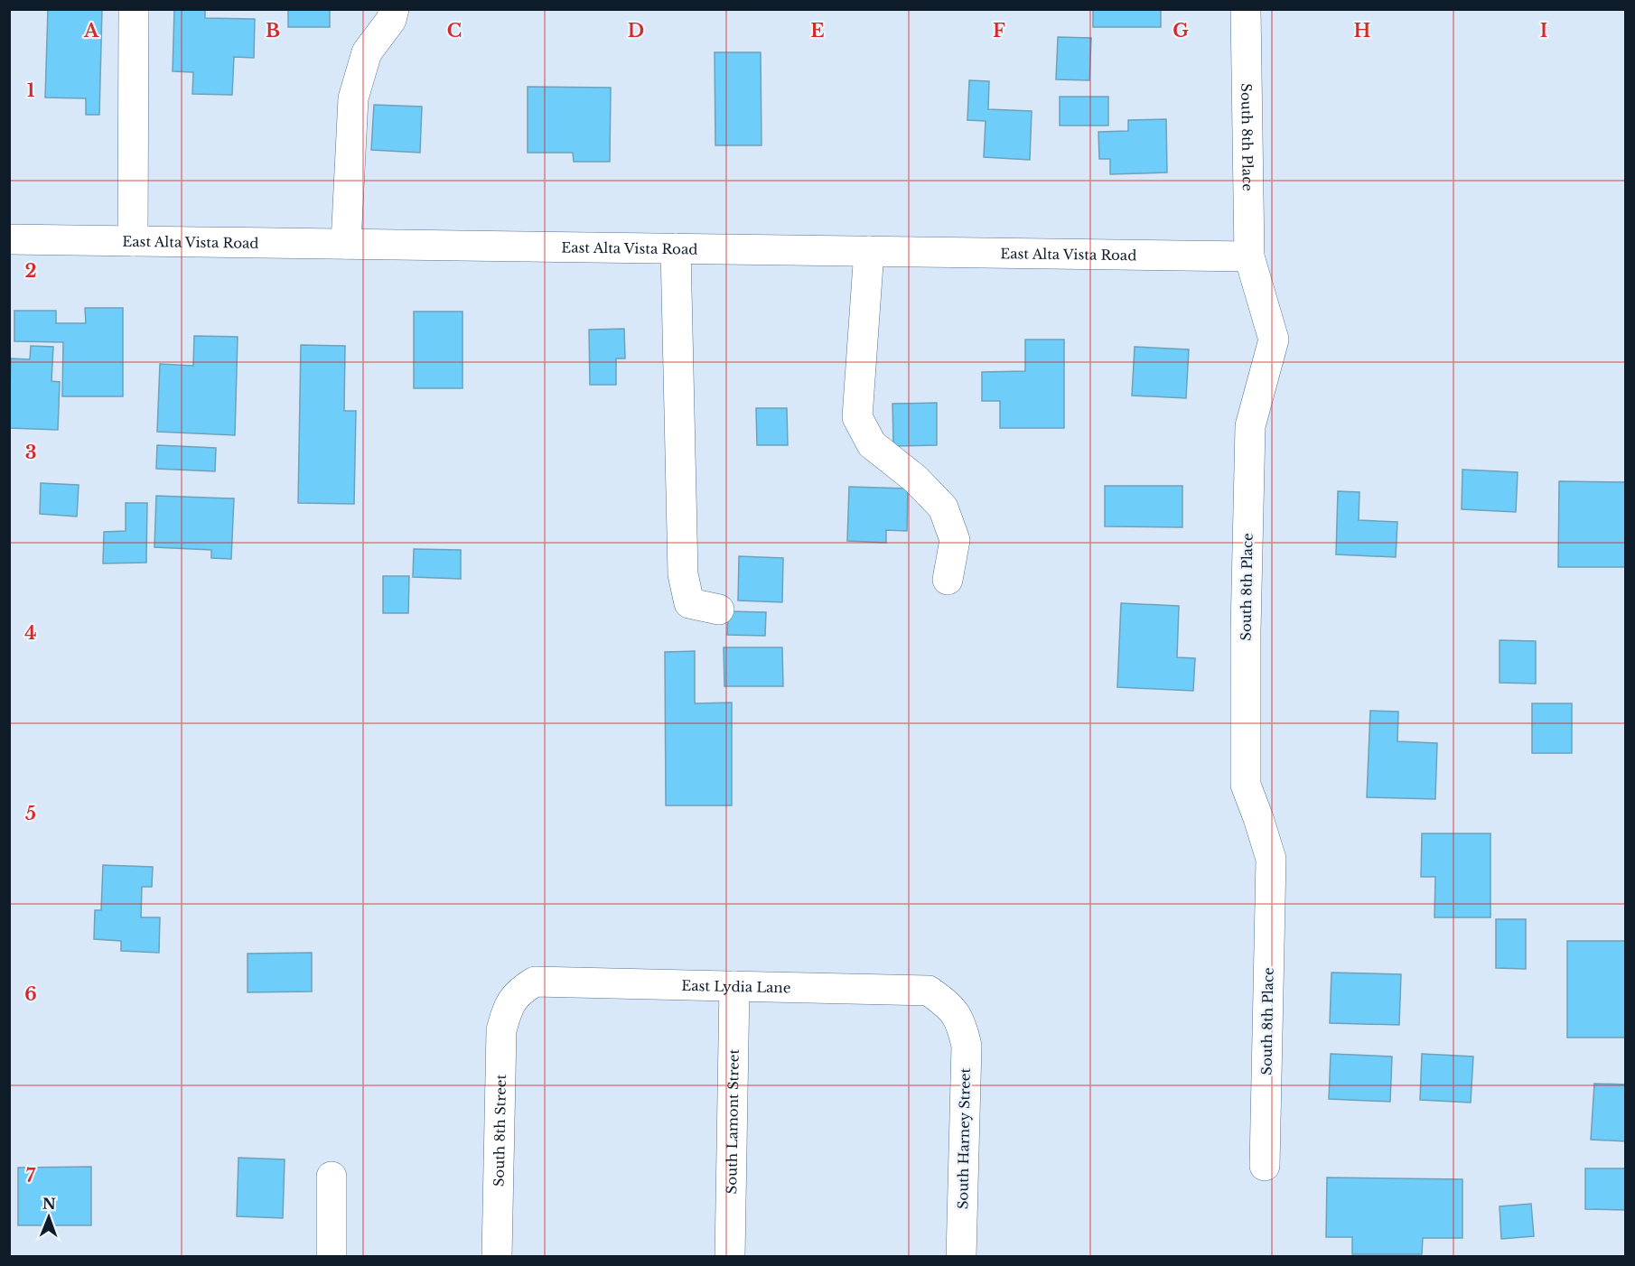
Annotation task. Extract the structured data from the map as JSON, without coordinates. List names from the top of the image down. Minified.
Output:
{"streets":{"street":["South 8th Place","East Alta Vista Road","East Lydia Lane","South Lamont Street","South 8th Street","South Harney Street"]},"crossings":[["South 8th Place","East Alta Vista Road"],["East Lydia Lane","South Lamont Street"],["East Lydia Lane","South 8th Street"],["East Lydia Lane","South Harney Street"]],"north":"top","grid":{"columns":["A","B","C","D","E","F","G","H","I"],"rows":["1","2","3","4","5","6","7"]}}
